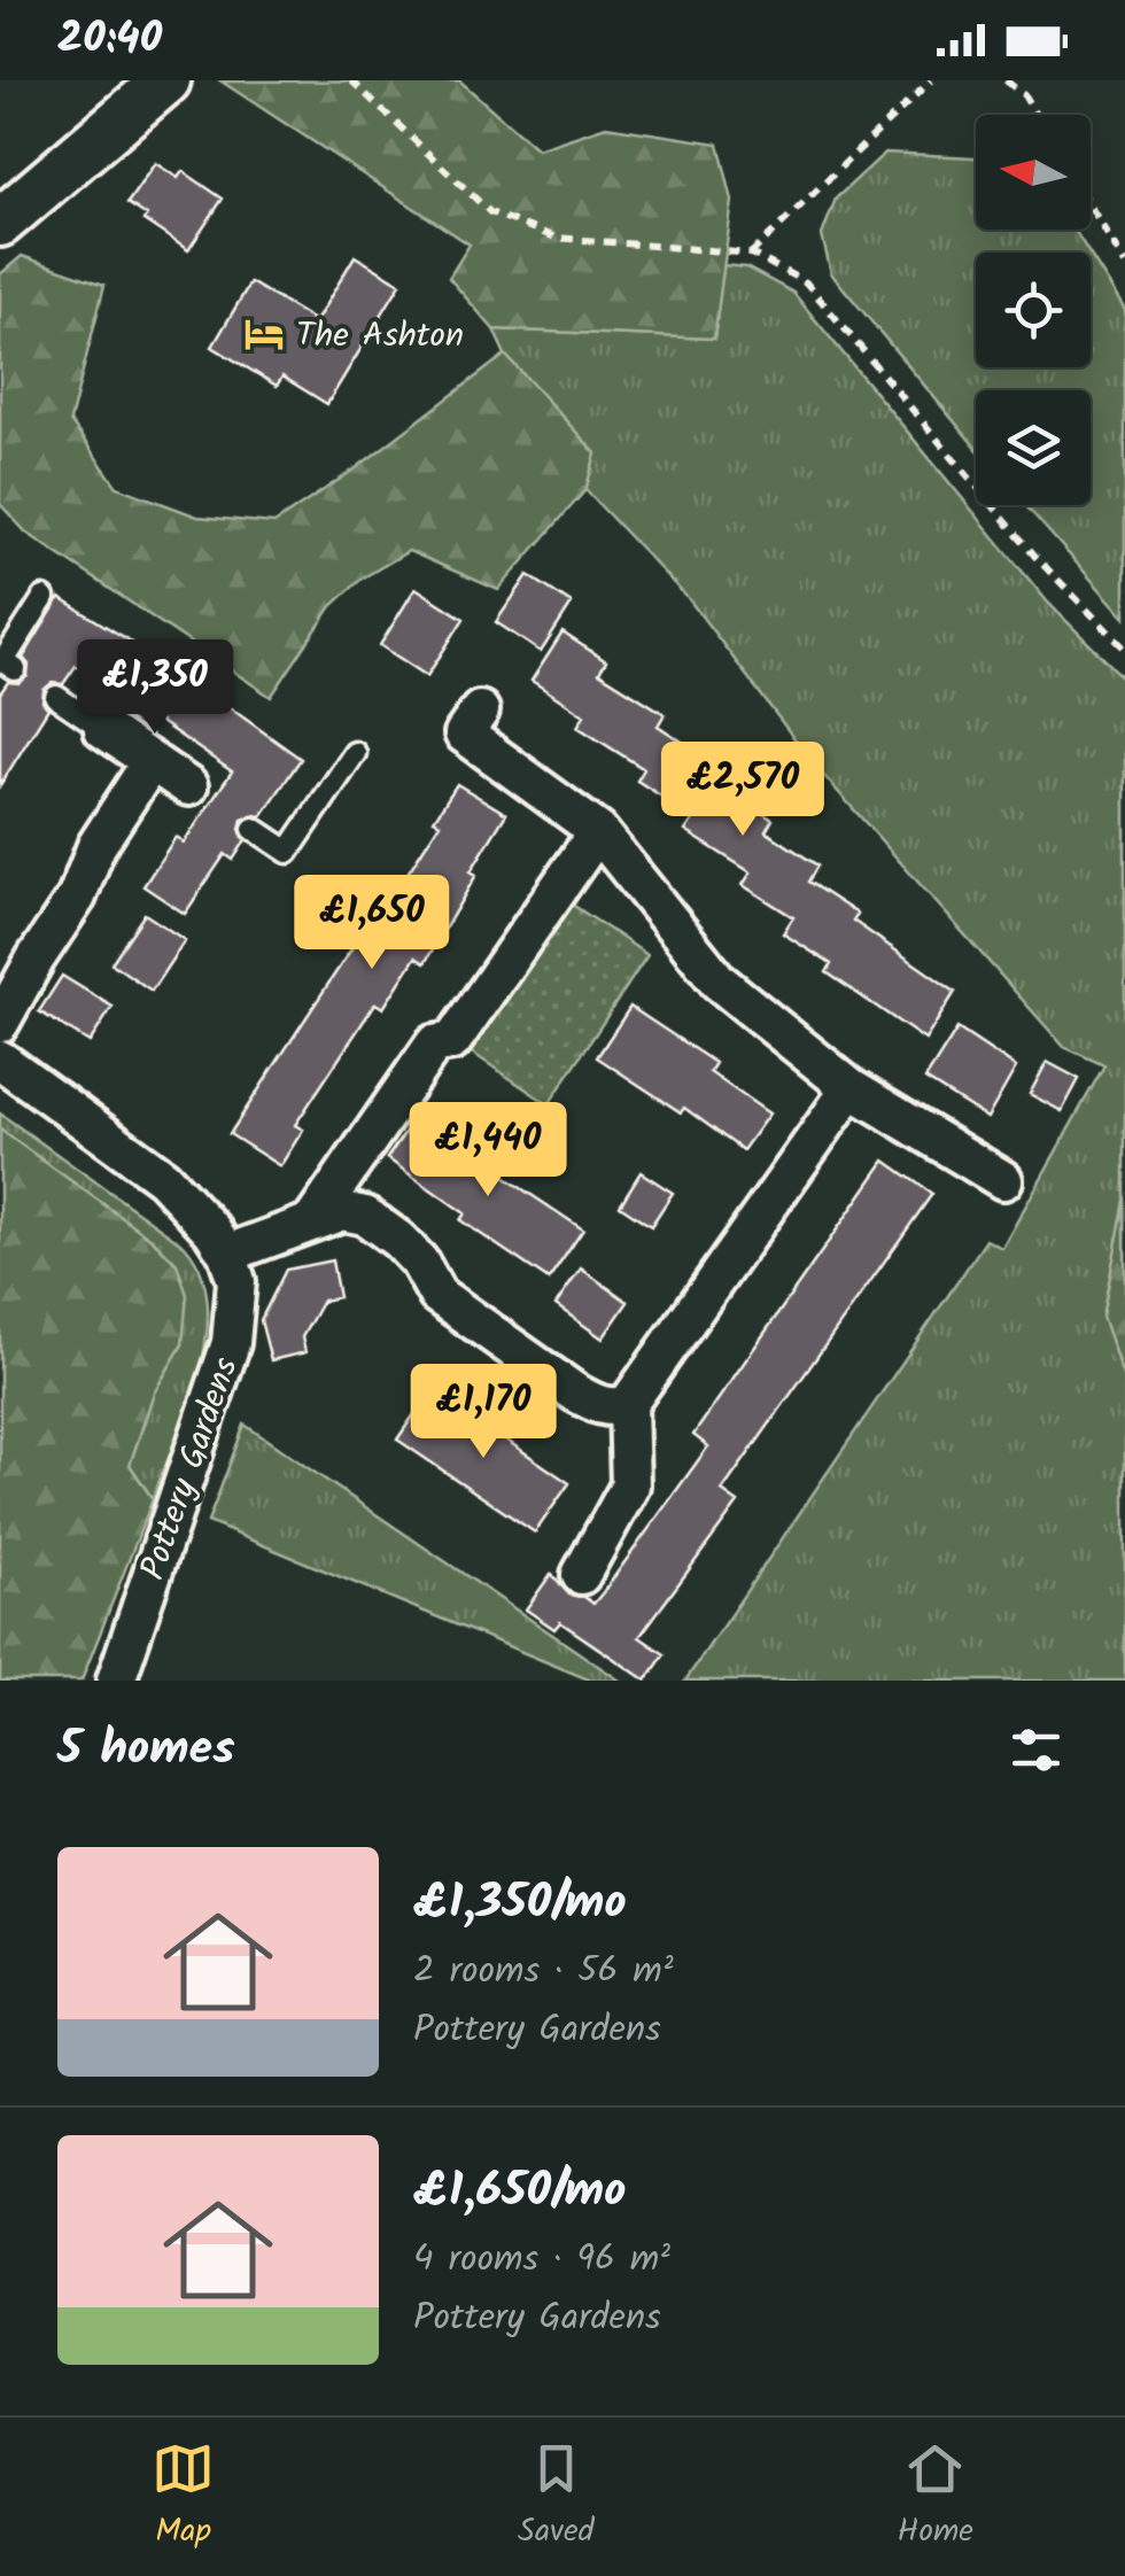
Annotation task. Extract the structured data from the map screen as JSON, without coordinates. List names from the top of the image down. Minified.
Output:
{"streets":{"street":["Pottery Gardens"]},"places":{"hotel":["The Ashton"]},"north":"left","page":{"status":"20:40","price":["£1,350","£2,570","£1,650","£1,440","£1,170"],"heading":"5 homes","list":[{"name":"£1,350/mo","note":"2 rooms · 56 m² · Pottery Gardens"},{"name":"£1,650/mo","note":"4 rooms · 96 m² · Pottery Gardens"}],"tabs":["Map","Saved","Home"]}}
